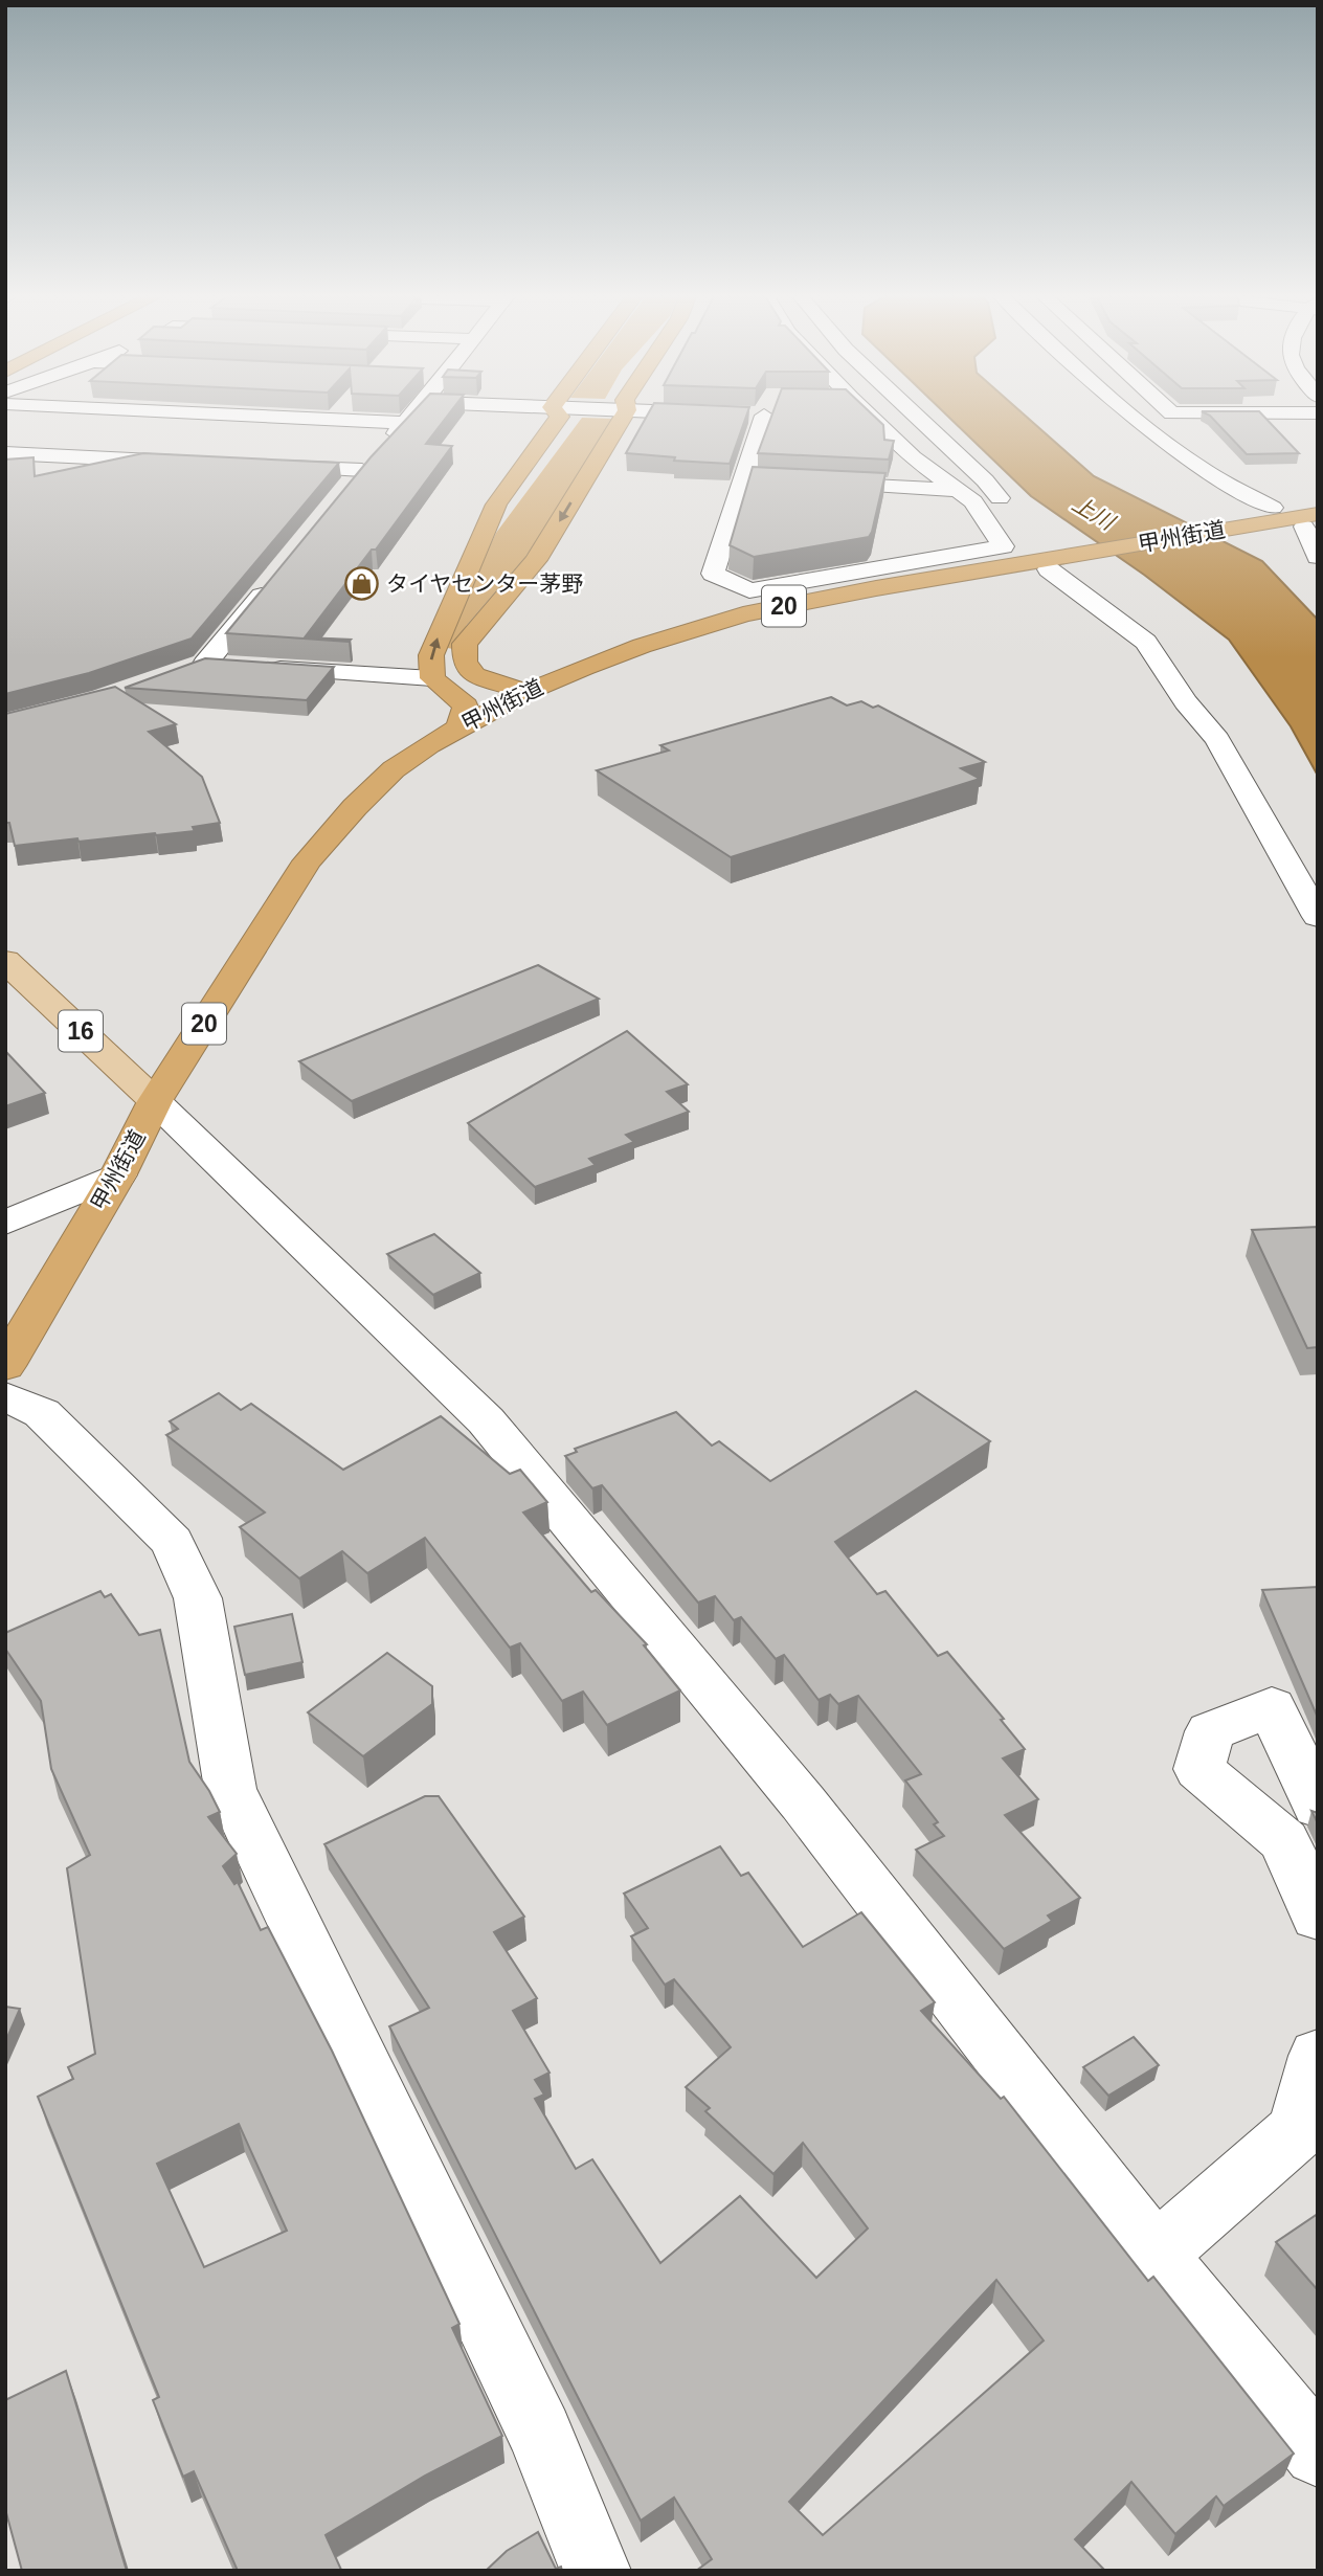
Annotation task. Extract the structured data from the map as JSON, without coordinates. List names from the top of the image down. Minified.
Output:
{"streets":{"highway":["甲州街道","20"],"main road":["16"]},"crossings":[["甲州街道","16"]],"water":["上川"],"places":{"shop":["タイヤセンター茅野"]}}
